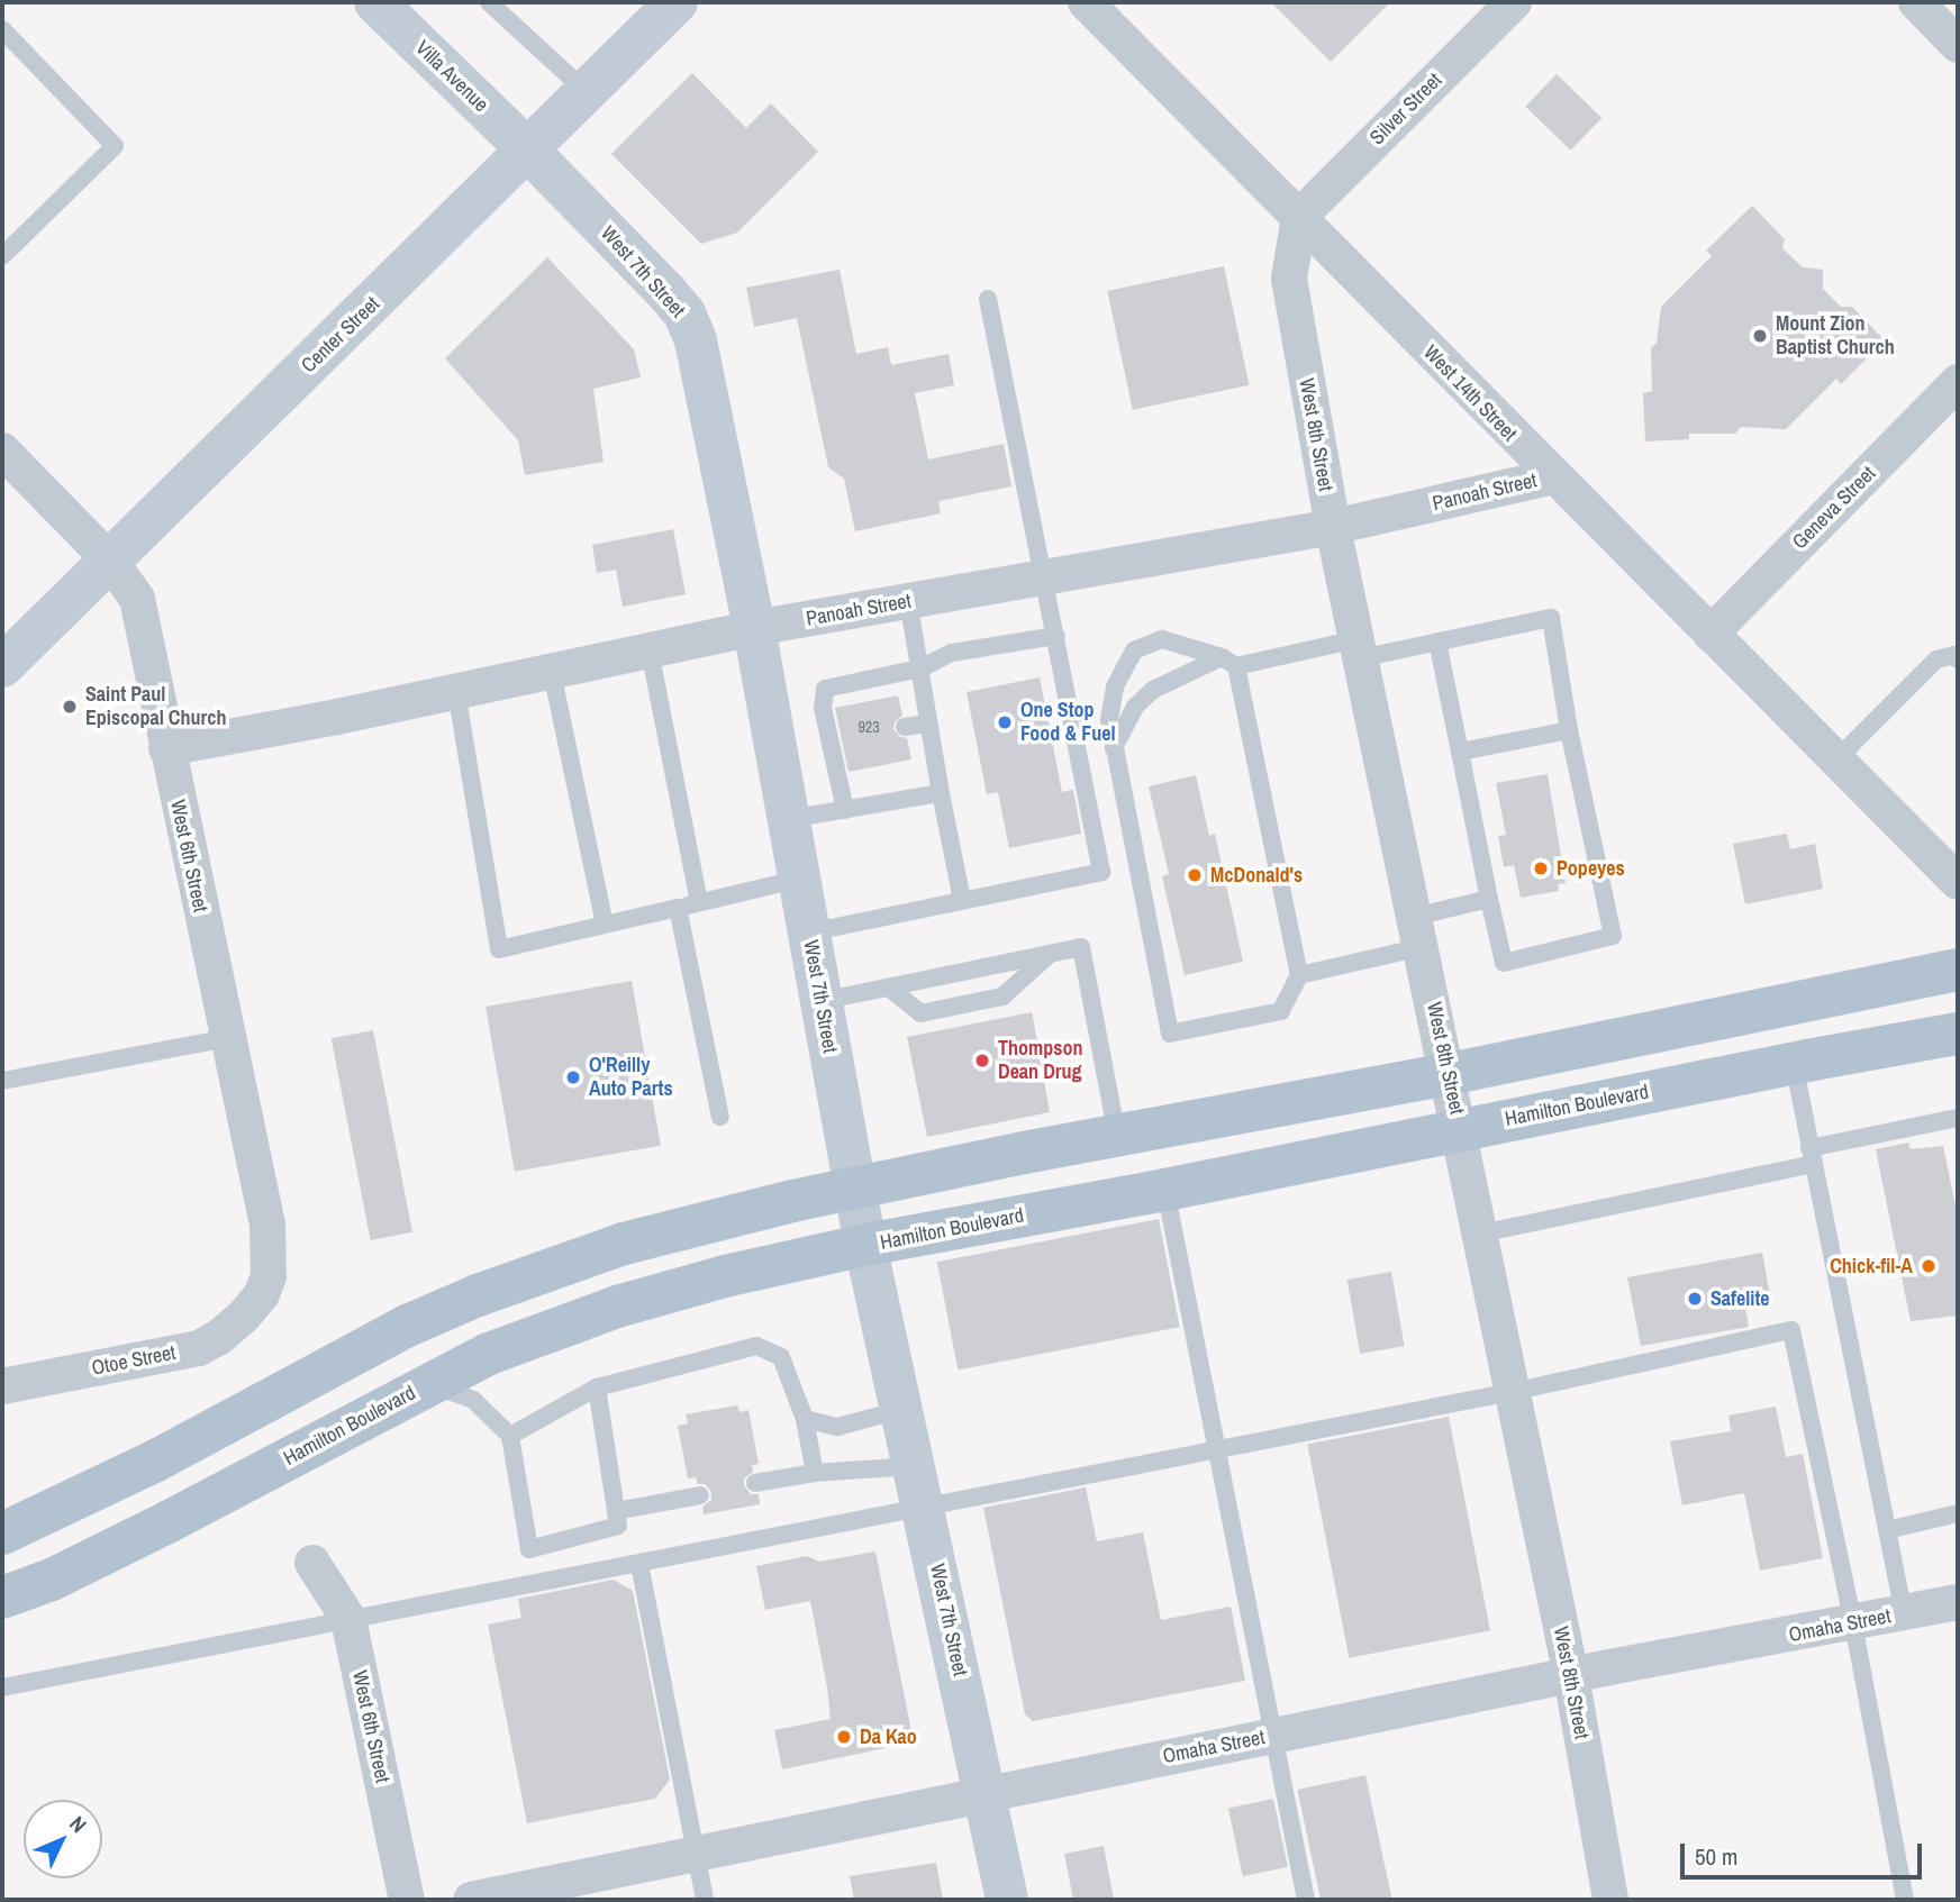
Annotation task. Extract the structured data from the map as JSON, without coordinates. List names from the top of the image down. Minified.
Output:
{"streets":{"main road":["Villa Avenue","West 7th Street","Center Street","Hamilton Boulevard"],"street":["Silver Street","West 14th Street","West 8th Street","Panoah Street","Geneva Street","West 6th Street","Otoe Street","Omaha Street"]},"crossings":[["Villa Avenue","West 7th Street"],["Villa Avenue","Center Street"],["Silver Street","West 14th Street"],["Silver Street","West 8th Street"],["West 7th Street","Center Street"],["West 7th Street","Panoah Street"],["West 7th Street","Hamilton Boulevard"],["West 7th Street","Omaha Street"],["Center Street","West 6th Street"],["West 14th Street","West 8th Street"],["West 14th Street","Panoah Street"],["West 14th Street","Geneva Street"],["West 8th Street","Panoah Street"],["West 8th Street","Hamilton Boulevard"],["West 8th Street","Omaha Street"],["Panoah Street","West 6th Street"],["West 6th Street","Otoe Street"]],"places":["Mount Zion Baptist Church","Saint Paul Episcopal Church","One Stop Food & Fuel","Popeyes","McDonald's","Thompson Dean Drug","O'Reilly Auto Parts","Chick-fil-A","Safelite","Da Kao"],"house_numbers":["923"],"scale_bar":"50 m","north":"top right"}
